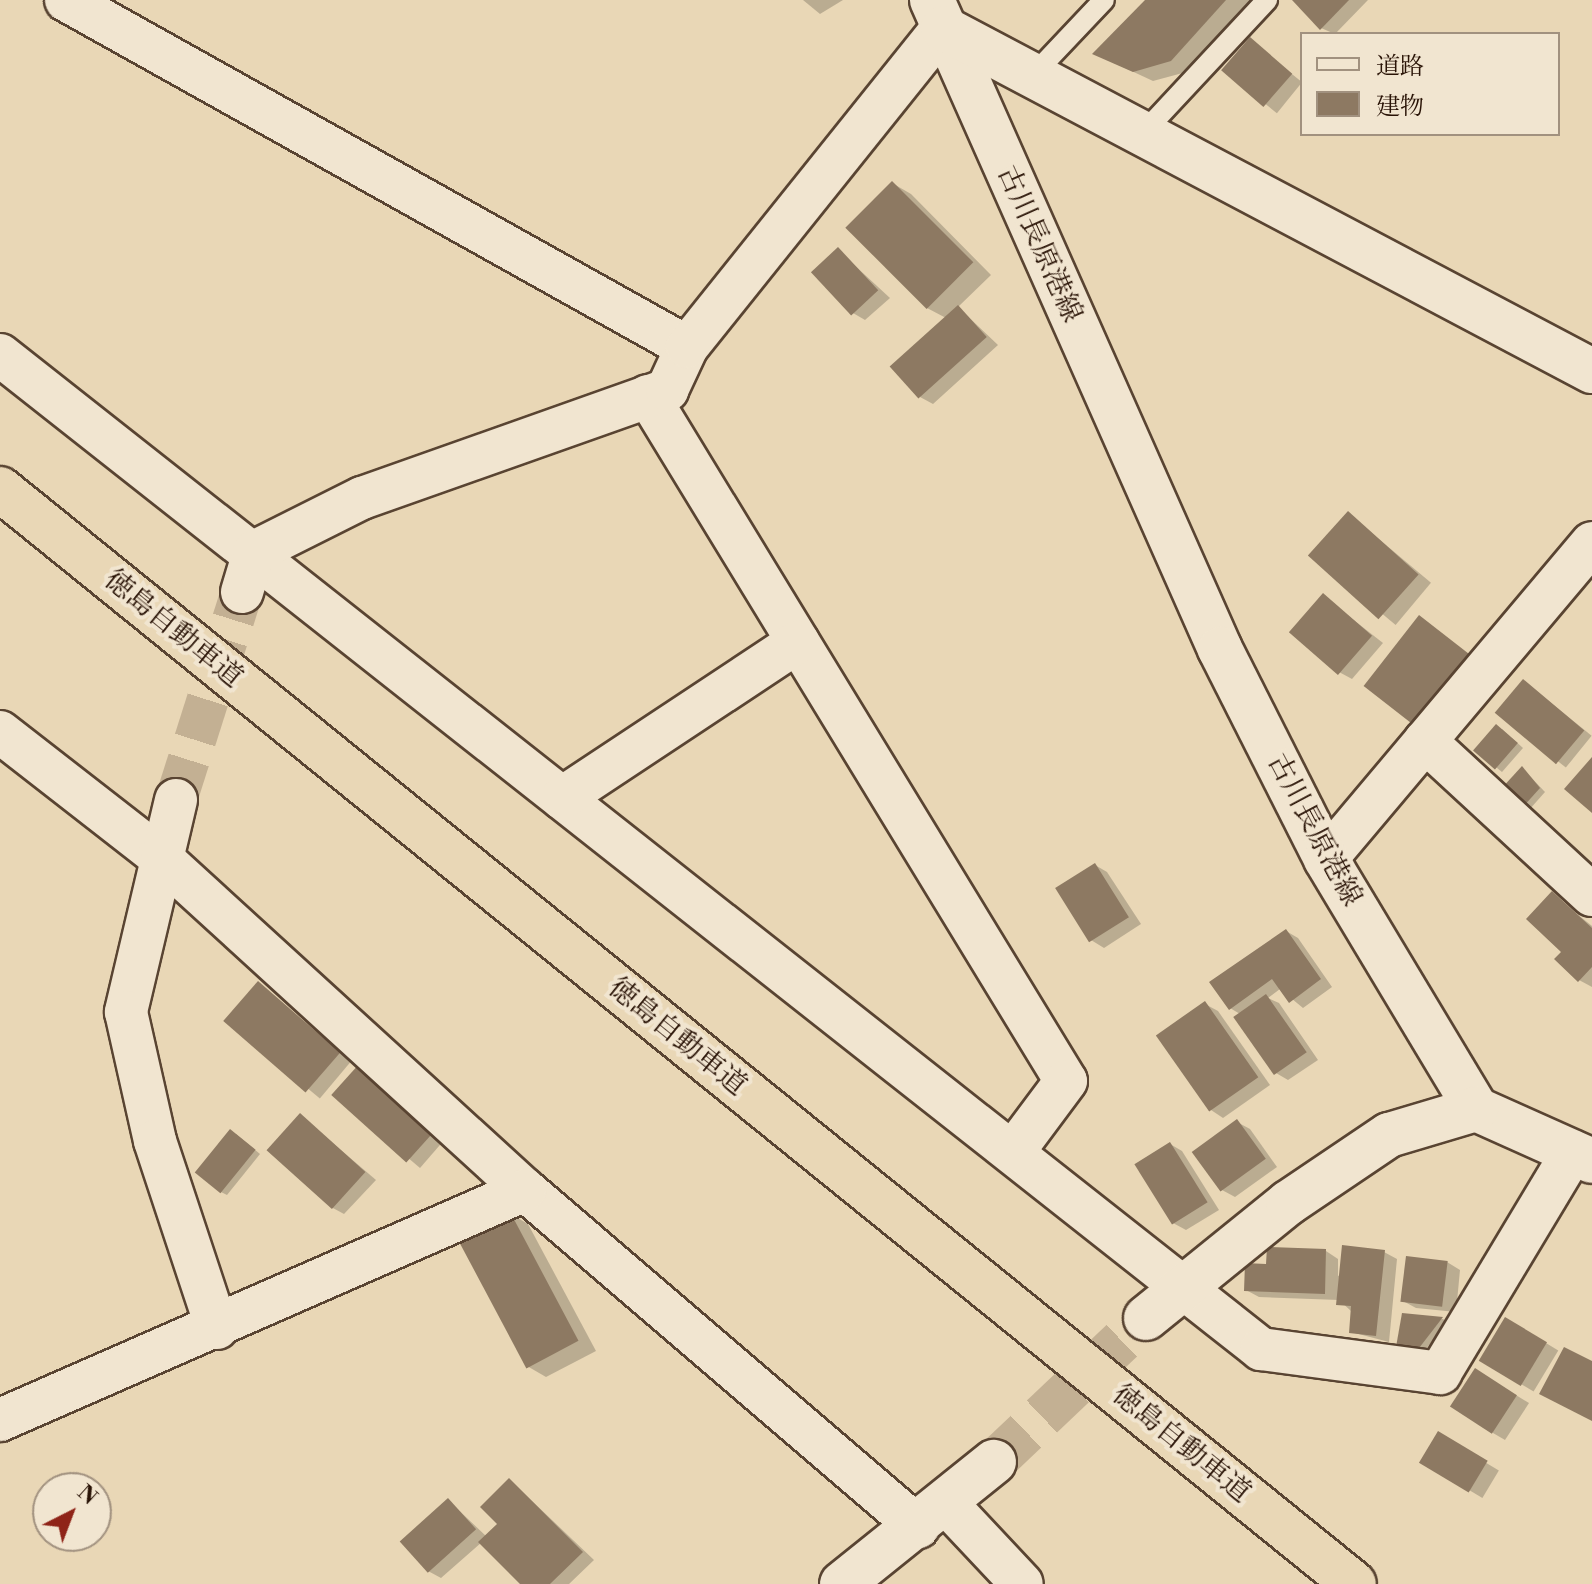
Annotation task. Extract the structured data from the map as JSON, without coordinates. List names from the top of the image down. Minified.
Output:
{"streets":{"highway":["徳島自動車道"],"main road":["古川長原港線"]},"legend":["道路","建物"],"north":"top right"}
